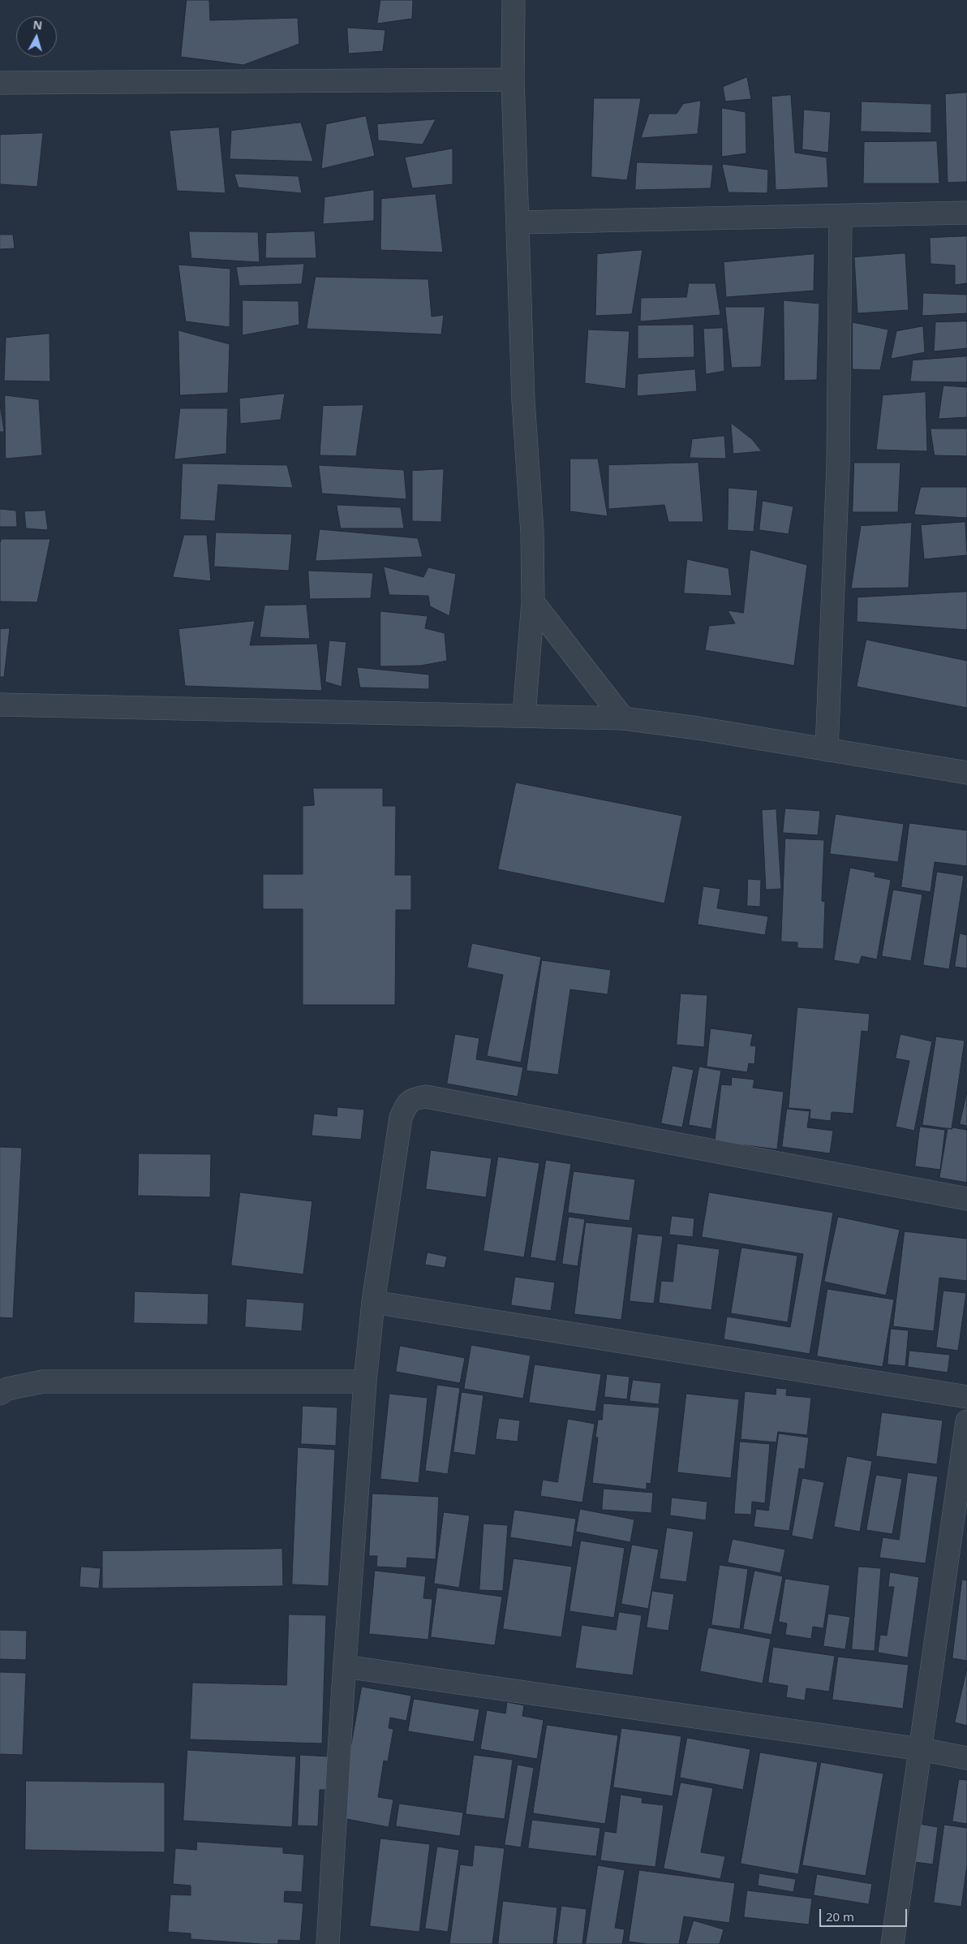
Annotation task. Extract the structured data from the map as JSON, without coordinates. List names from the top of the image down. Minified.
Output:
{"scale_bar":"20 m","north":"top"}
